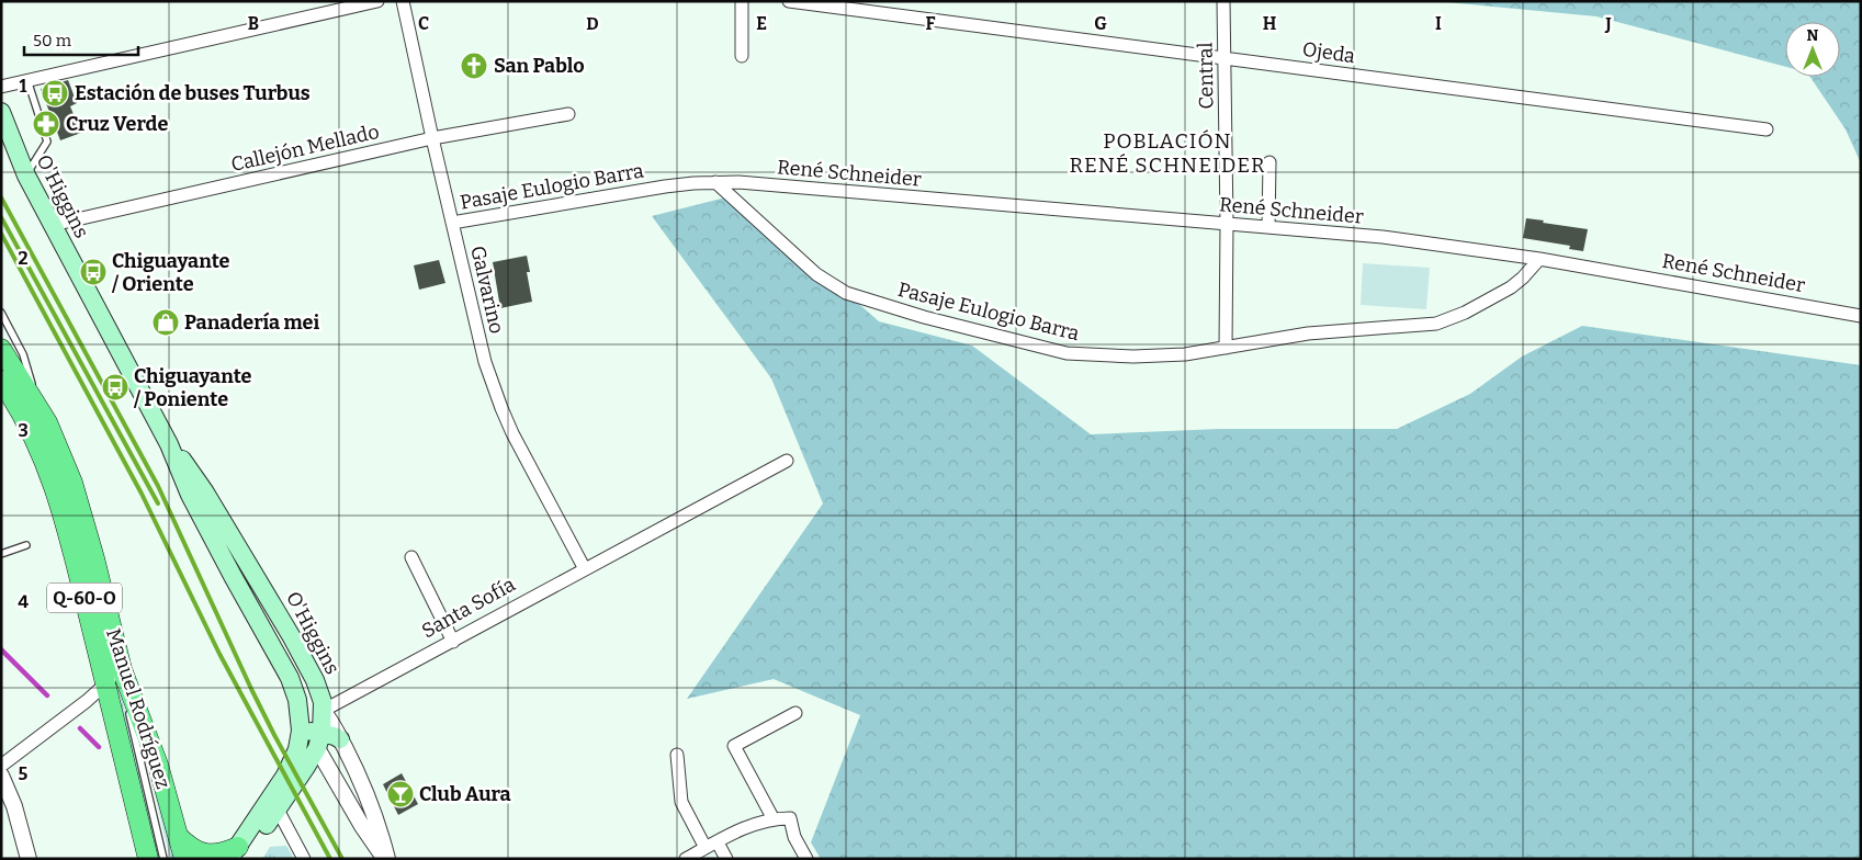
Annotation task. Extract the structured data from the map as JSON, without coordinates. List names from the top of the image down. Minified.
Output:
{"streets":{"main road":["O'Higgins","Q-60-O","Manuel Rodríguez"],"street":["Ojeda","Central","Callejón Mellado","René Schneider","Pasaje Eulogio Barra","Galvarino","Santa Sofía"]},"crossings":[["Ojeda","Central"],["Central","René Schneider"],["Central","Pasaje Eulogio Barra"],["Callejón Mellado","O'Higgins"],["Callejón Mellado","Galvarino"],["René Schneider","Pasaje Eulogio Barra"],["Pasaje Eulogio Barra","Galvarino"],["O'Higgins","Santa Sofía"],["Galvarino","Santa Sofía"]],"districts":["POBLACIÓN RENÉ SCHNEIDER"],"places":{"church":["San Pablo"],"bus stop":["Estación de buses Turbus","Chiguayante / Oriente","Chiguayante / Poniente"],"pharmacy":["Cruz Verde"],"shop":["Panadería mei"],"bar":["Club Aura"]},"scale_bar":"50 m","north":"top","grid":{"columns":["B","C","D","E","F","G","H","I","J"],"rows":["1","2","3","4","5"]}}
